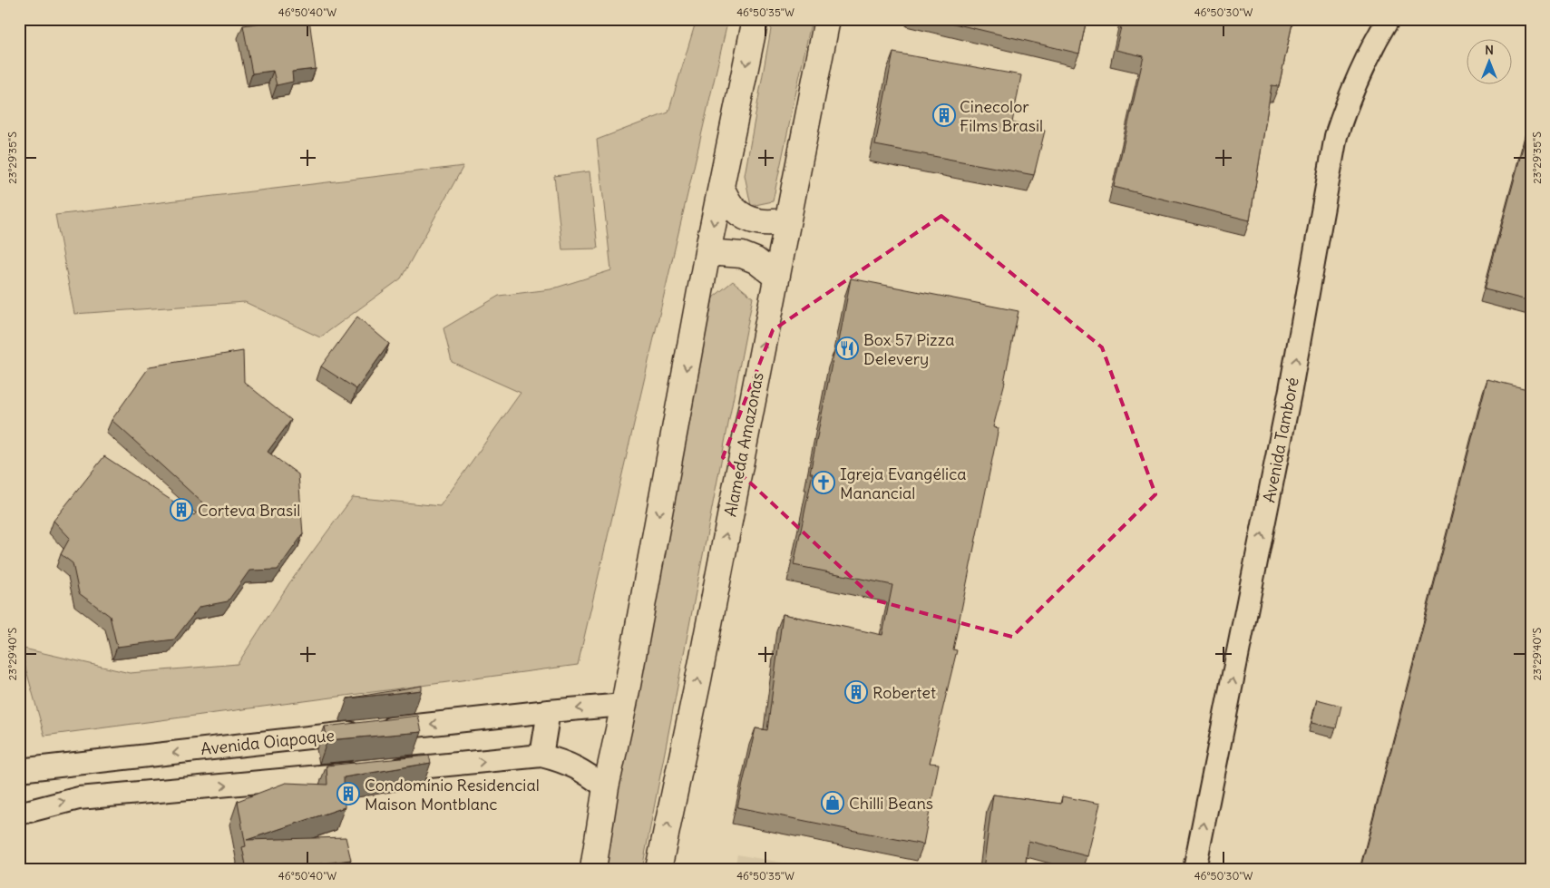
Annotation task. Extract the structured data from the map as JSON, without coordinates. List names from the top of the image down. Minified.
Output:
{"streets":{"main road":["Alameda Amazonas"],"street":["Avenida Tamboré","Avenida Oiapoque"]},"one_way":["Avenida Tamboré"],"places":{"building":["Cinecolor Films Brasil","Corteva Brasil","Robertet","Condomínio Residencial Maison Montblanc"],"restaurant":["Box 57 Pizza Delevery"],"church":["Igreja Evangélica Manancial"],"shop":["Chilli Beans"]},"north":"top","coordinates":["46°50'40\"W","46°50'35\"W","46°50'30\"W","23°29'35\"S","23°29'40\"S"]}
